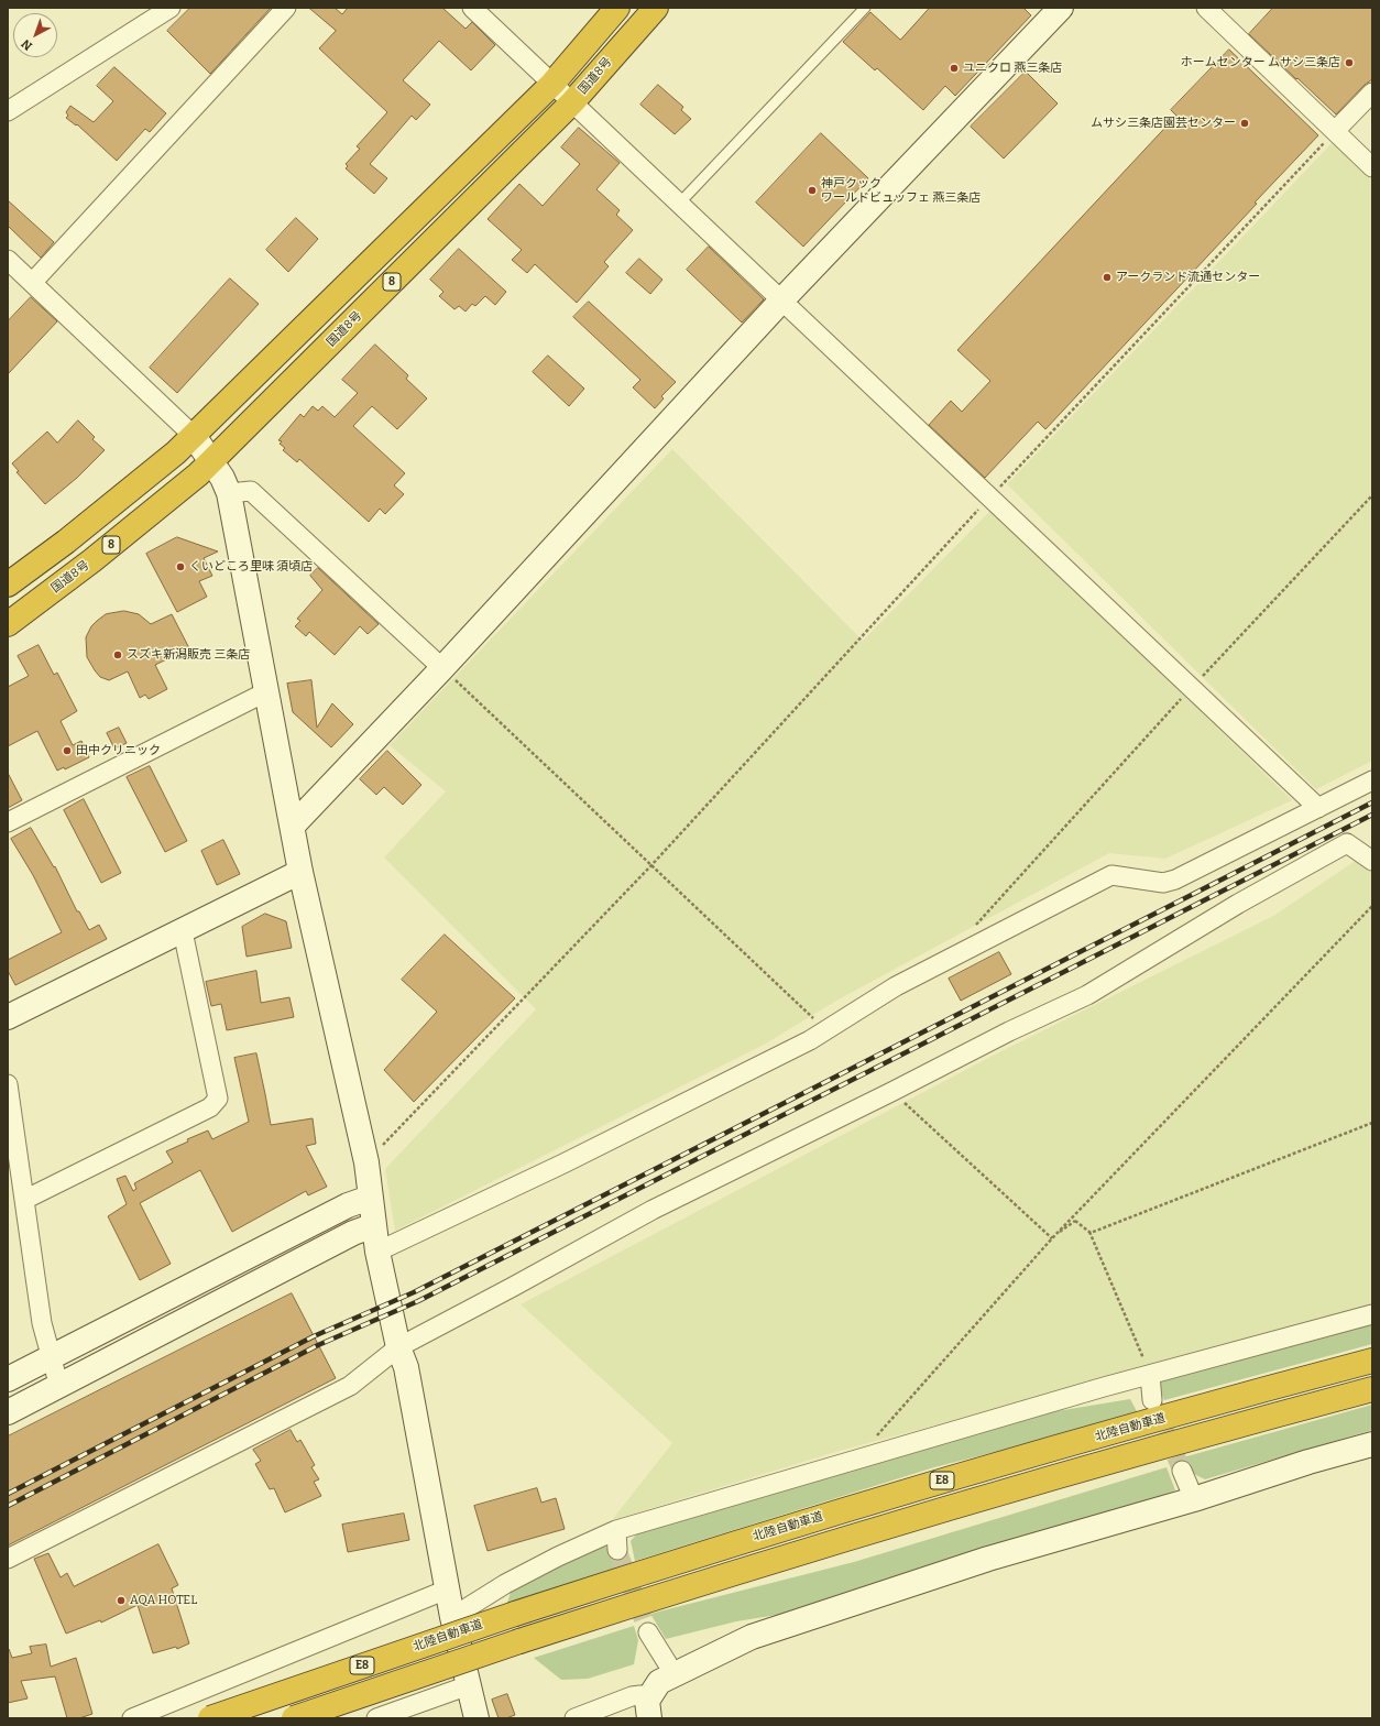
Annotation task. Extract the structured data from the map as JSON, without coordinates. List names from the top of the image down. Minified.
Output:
{"streets":{"highway":["国道8号","8","北陸自動車道","E8"]},"places":["ホームセンター ムサシ三条店","ユニクロ 燕三条店","ムサシ三条店園芸センター","神戸クック ワールドビュッフェ 燕三条店","アークランド流通センター","くいどころ里味 須頃店","スズキ新潟販売 三条店","田中クリニック","AQA HOTEL"],"north":"bottom left"}
